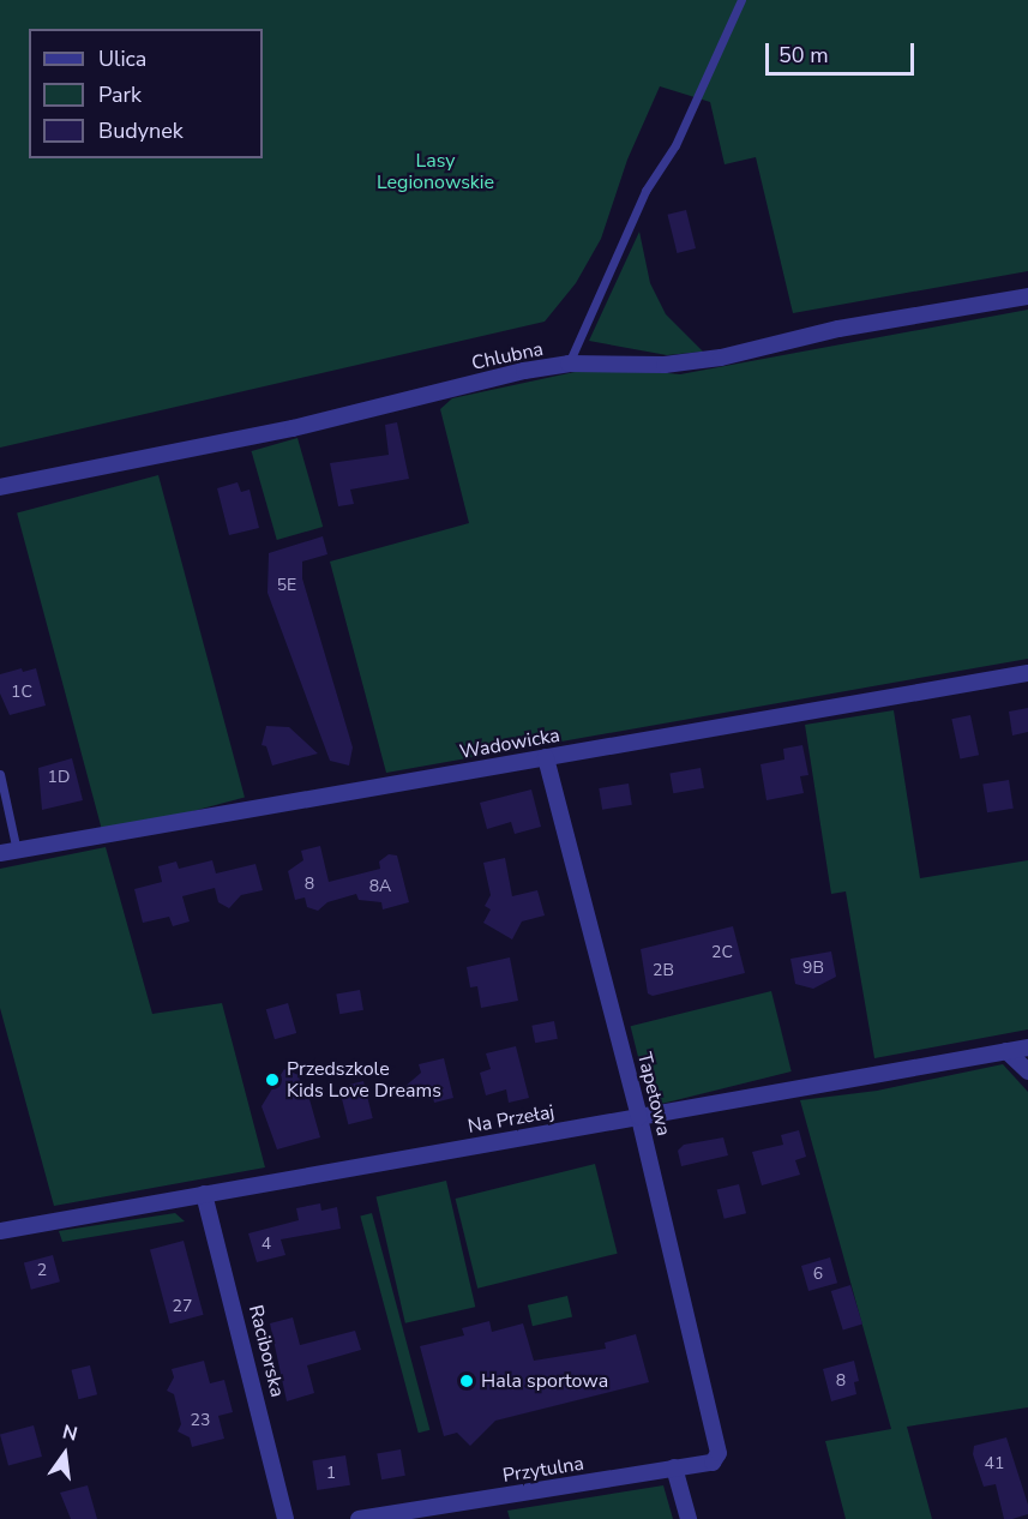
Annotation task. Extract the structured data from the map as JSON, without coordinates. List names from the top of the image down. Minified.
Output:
{"streets":{"street":["Chlubna","Wadowicka","Tapetowa","Na Przełaj","Raciborska","Przytulna"]},"crossings":[["Wadowicka","Tapetowa"],["Tapetowa","Na Przełaj"],["Tapetowa","Przytulna"],["Na Przełaj","Raciborska"]],"parks":["Lasy Legionowskie"],"places":["Przedszkole Kids Love Dreams","Hala sportowa"],"house_numbers":["5E","1C","1D","8","8A","2C","9B","2B","4","2","6","27","8","23","41","1"],"legend":["Ulica","Park","Budynek"],"scale_bar":"50 m","north":"top"}
